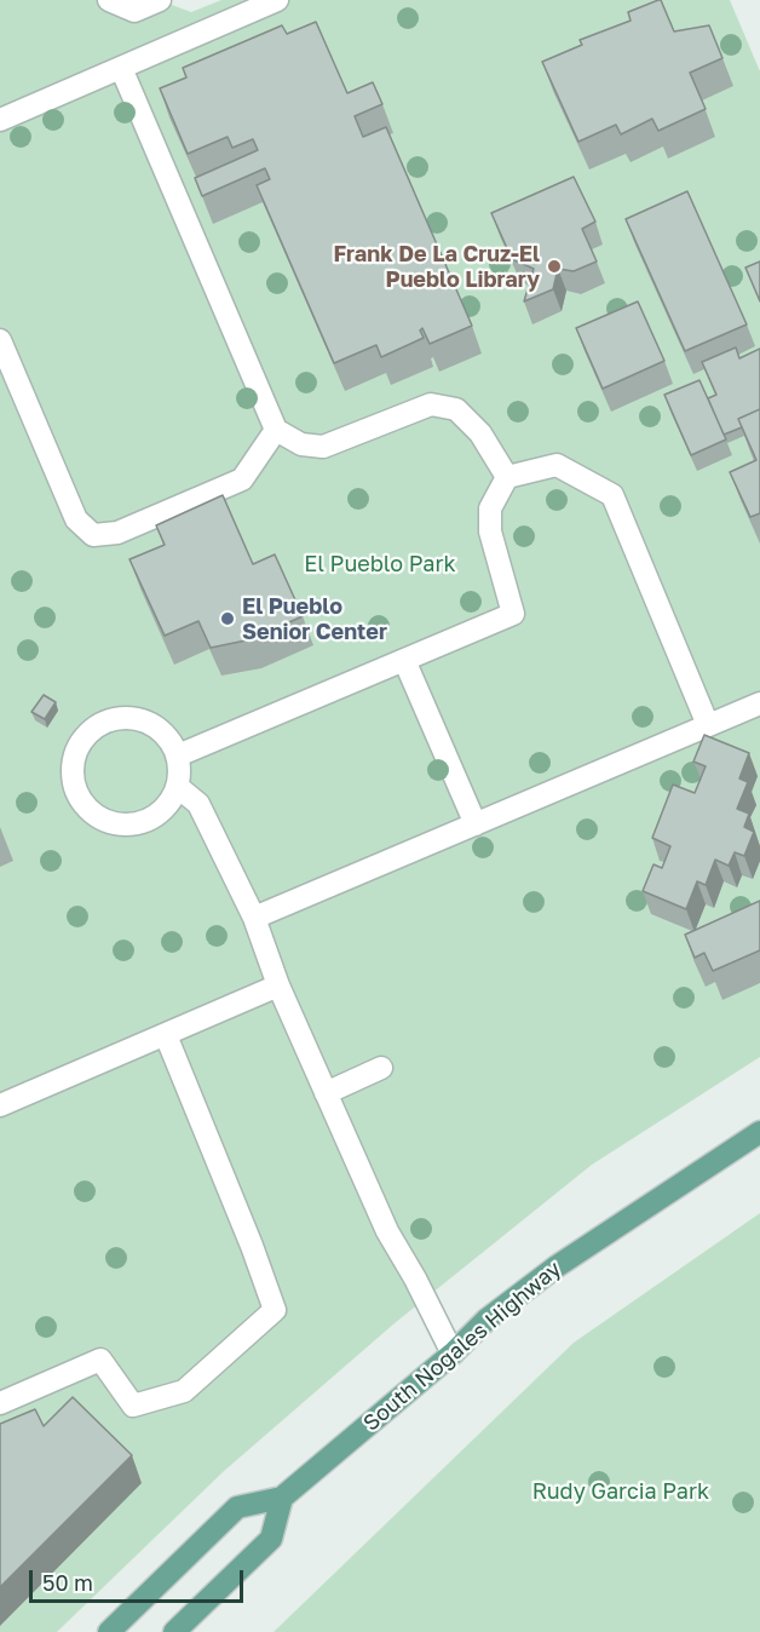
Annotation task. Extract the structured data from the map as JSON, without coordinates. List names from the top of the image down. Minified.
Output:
{"streets":{"main road":["South Nogales Highway"]},"parks":["El Pueblo Park","Rudy Garcia Park"],"places":["Frank De La Cruz-El Pueblo Library","El Pueblo Senior Center"],"scale_bar":"50 m"}
